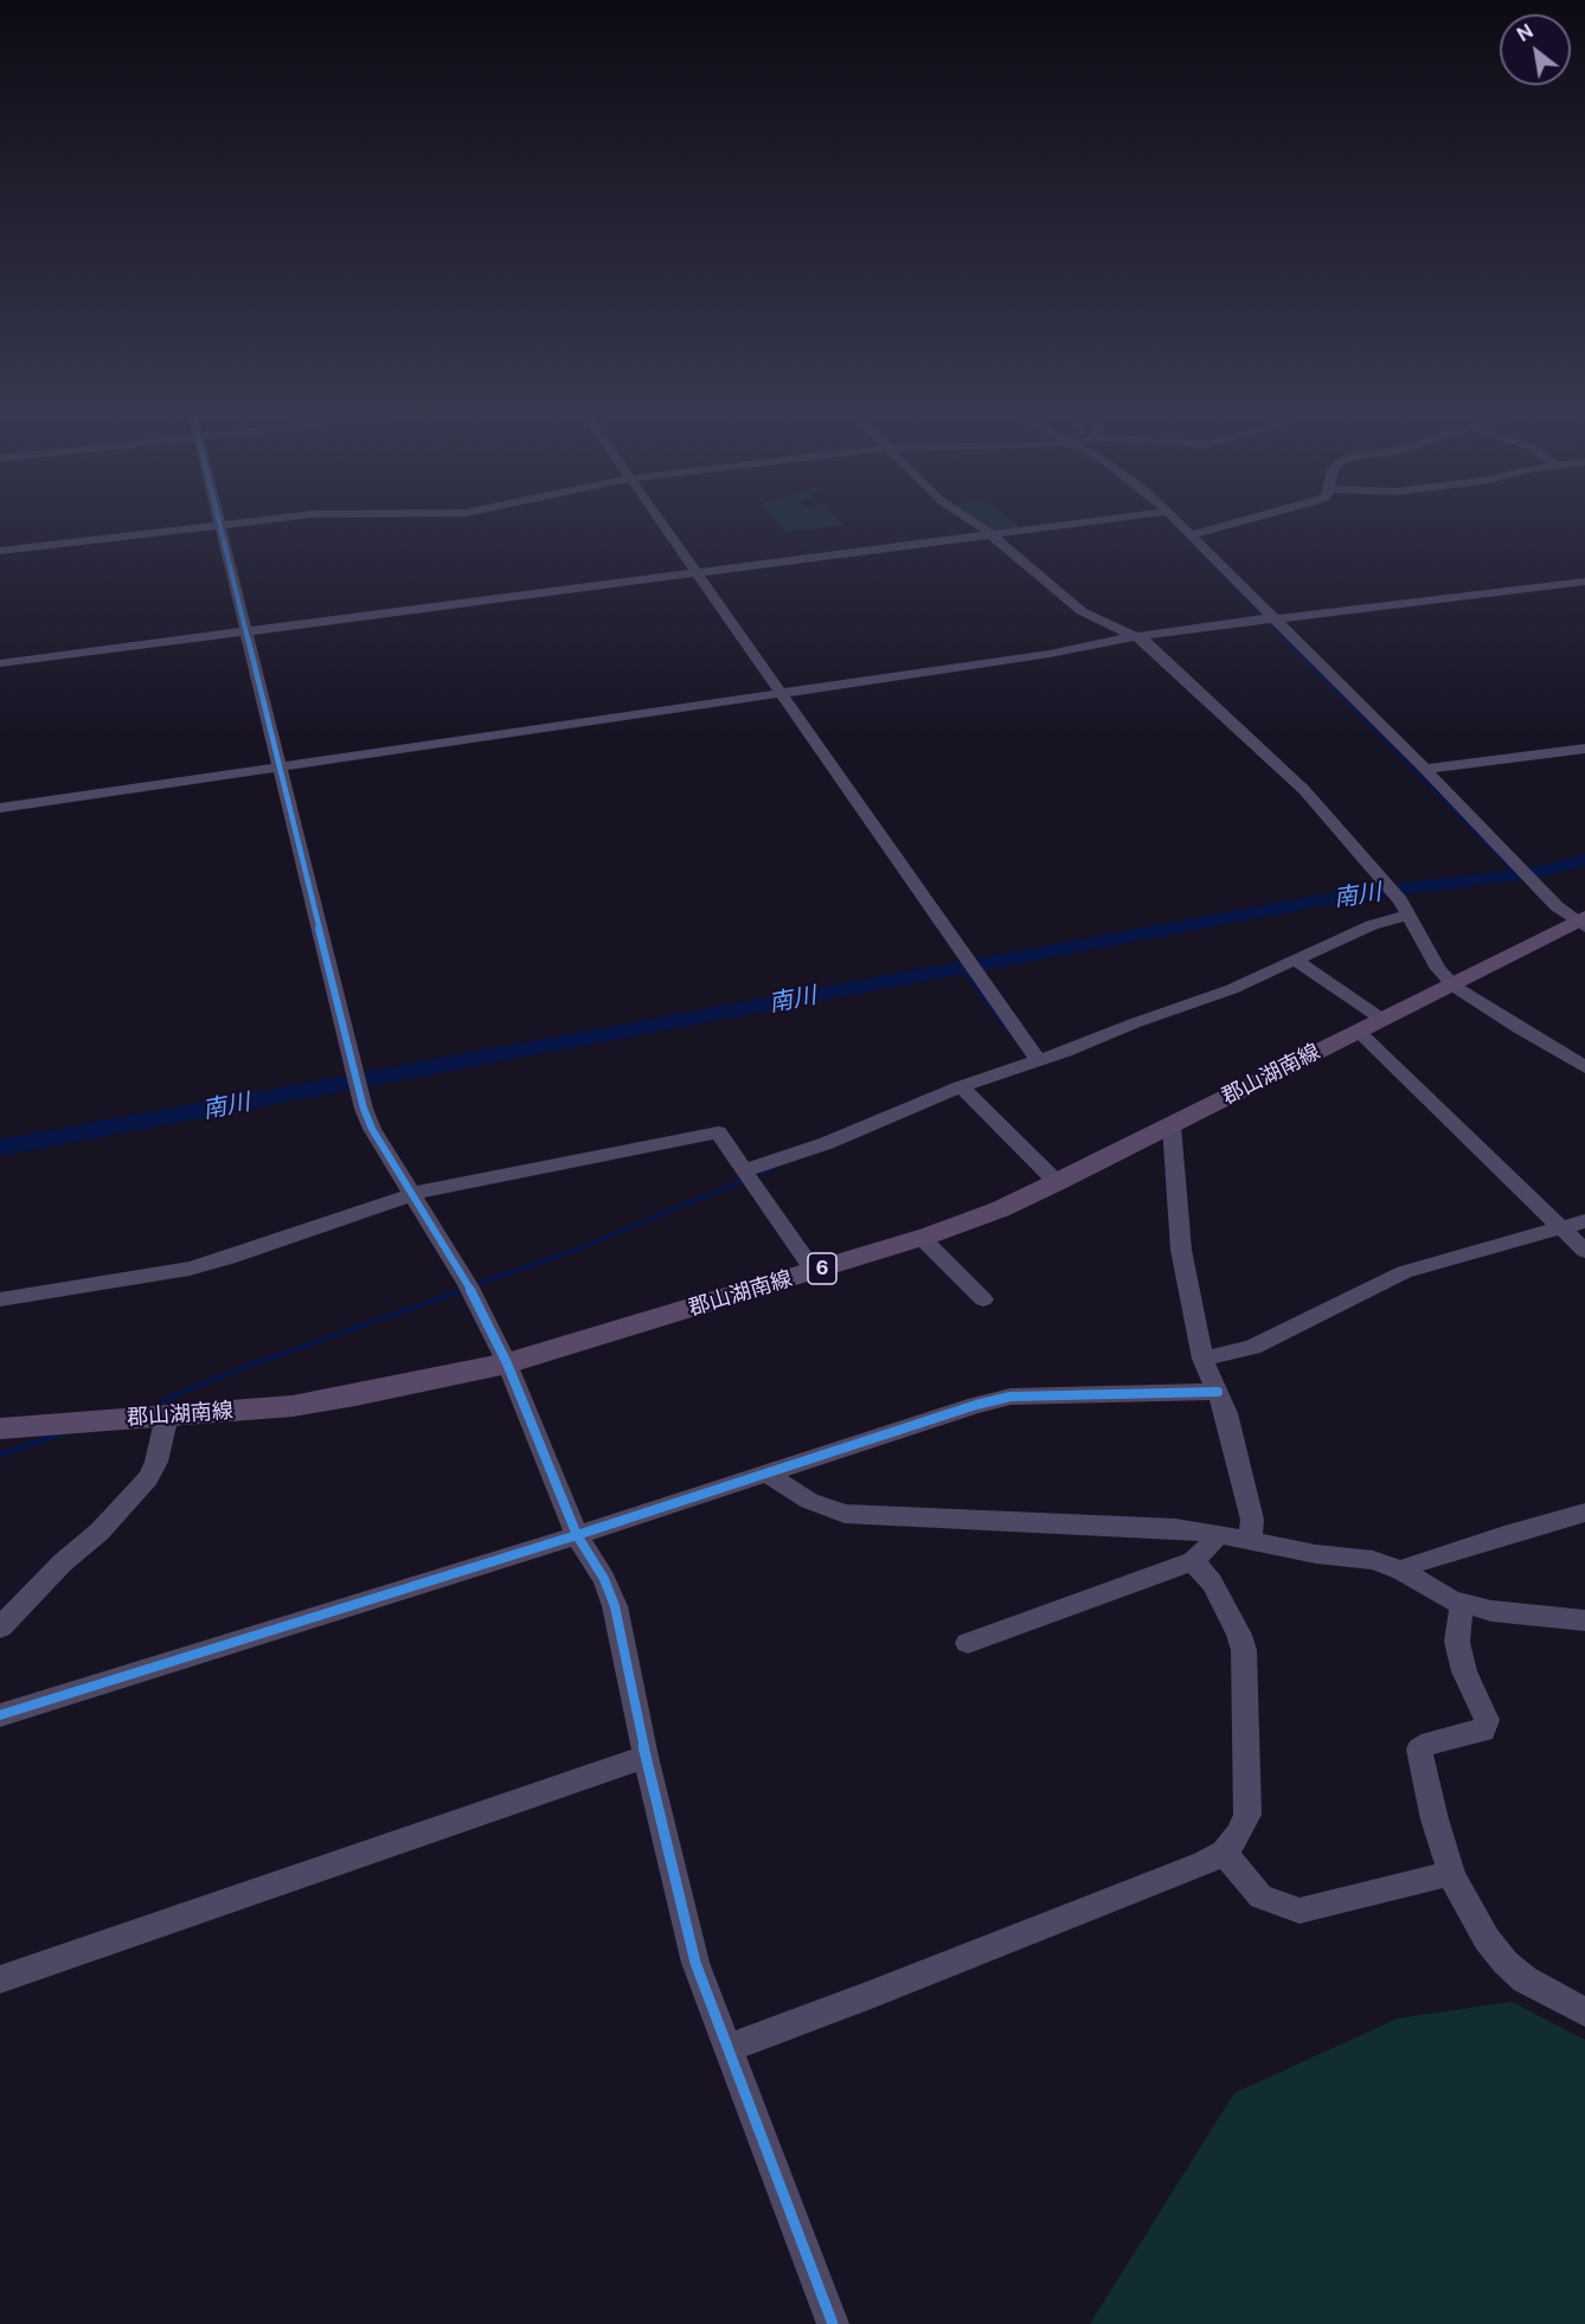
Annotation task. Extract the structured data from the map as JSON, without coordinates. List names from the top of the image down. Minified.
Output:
{"streets":{"main road":["郡山湖南線","6"]},"water":["南川"],"north":"top left"}
